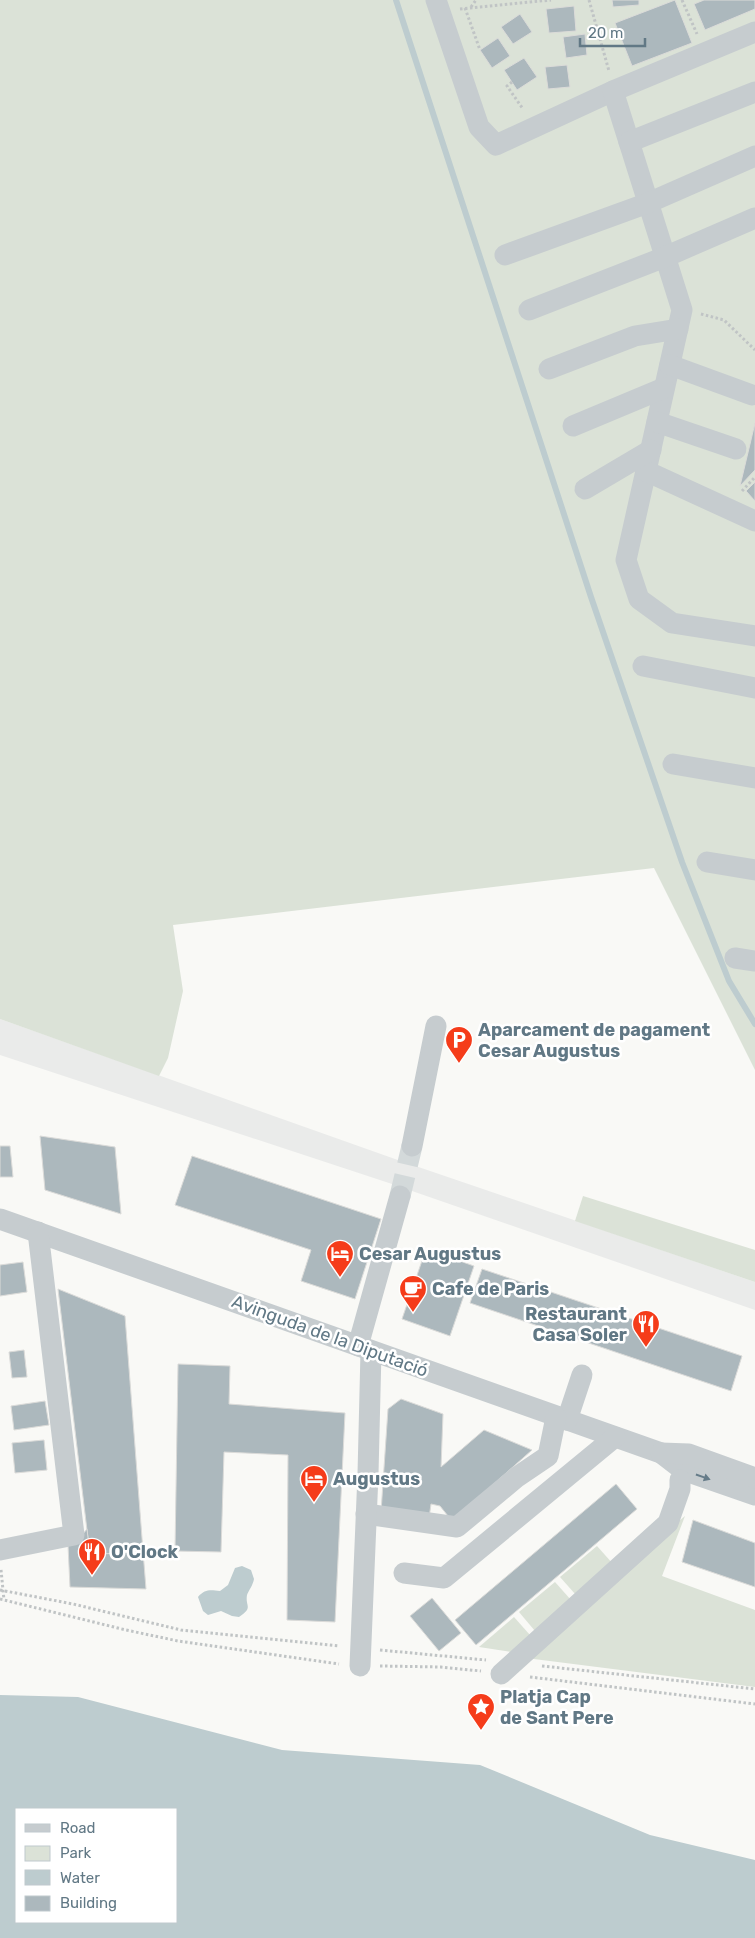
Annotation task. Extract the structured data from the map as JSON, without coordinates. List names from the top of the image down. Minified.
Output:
{"streets":{"street":["Avinguda de la Diputació"]},"places":{"parking":["Aparcament de pagament Cesar Augustus"],"hotel":["Cesar Augustus","Augustus"],"cafe":["Cafe de Paris"],"restaurant":["Restaurant Casa Soler","O'Clock"],"place":["Platja Cap de Sant Pere"]},"legend":["Road","Park","Water","Building"],"scale_bar":"20 m"}
